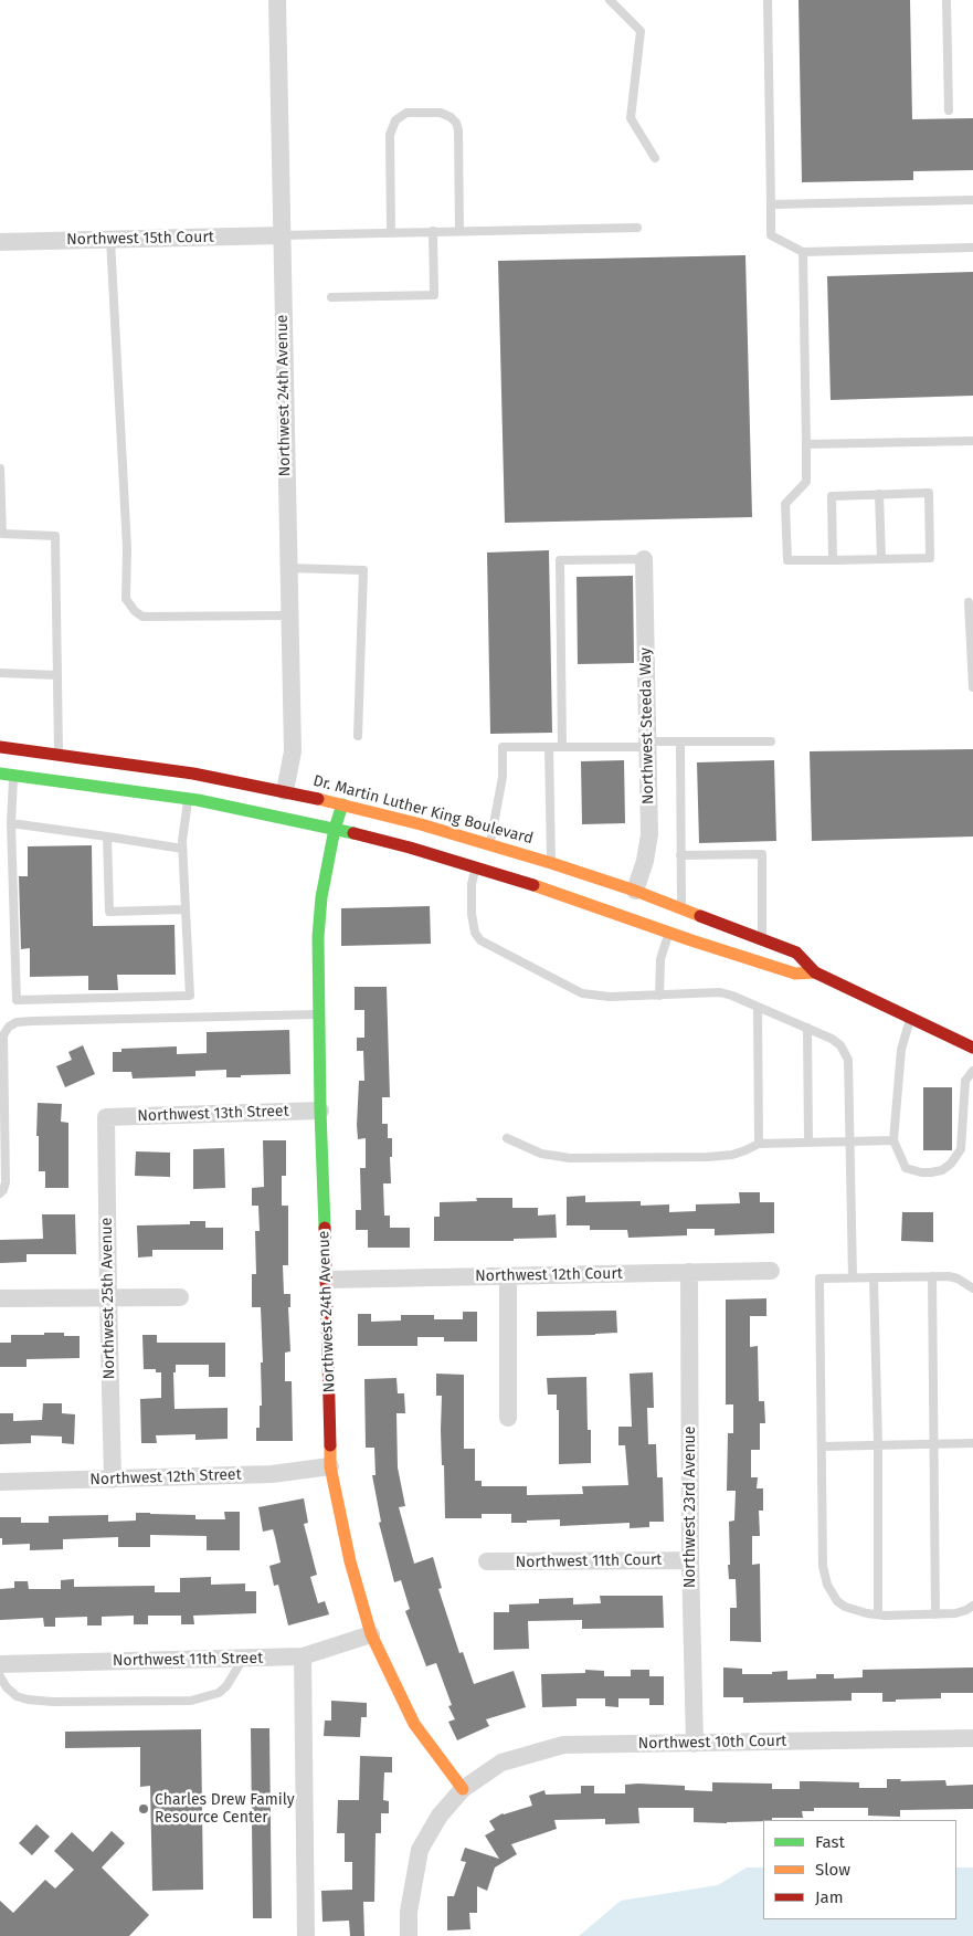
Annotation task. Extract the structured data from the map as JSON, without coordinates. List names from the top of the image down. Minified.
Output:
{"streets":{"main road":["Northwest 24th Avenue","Dr. Martin Luther King Boulevard"],"street":["Northwest 15th Court","Northwest Steeda Way","Northwest 13th Street","Northwest 12th Court","Northwest 25th Avenue","Northwest 12th Street","Northwest 23rd Avenue","Northwest 11th Court","Northwest 11th Street","Northwest 10th Court"]},"crossings":[["Northwest 15th Court","Northwest 24th Avenue"],["Northwest 24th Avenue","Dr. Martin Luther King Boulevard"],["Northwest 24th Avenue","Northwest 13th Street"],["Northwest 24th Avenue","Northwest 12th Court"],["Northwest 24th Avenue","Northwest 12th Street"],["Northwest 24th Avenue","Northwest 11th Street"],["Northwest 24th Avenue","Northwest 10th Court"],["Northwest Steeda Way","Dr. Martin Luther King Boulevard"],["Northwest 13th Street","Northwest 25th Avenue"],["Northwest 12th Court","Northwest 23rd Avenue"],["Northwest 25th Avenue","Northwest 12th Street"],["Northwest 23rd Avenue","Northwest 11th Court"],["Northwest 23rd Avenue","Northwest 10th Court"]],"places":["Charles Drew Family Resource Center"],"legend":["Fast","Slow","Jam"]}
